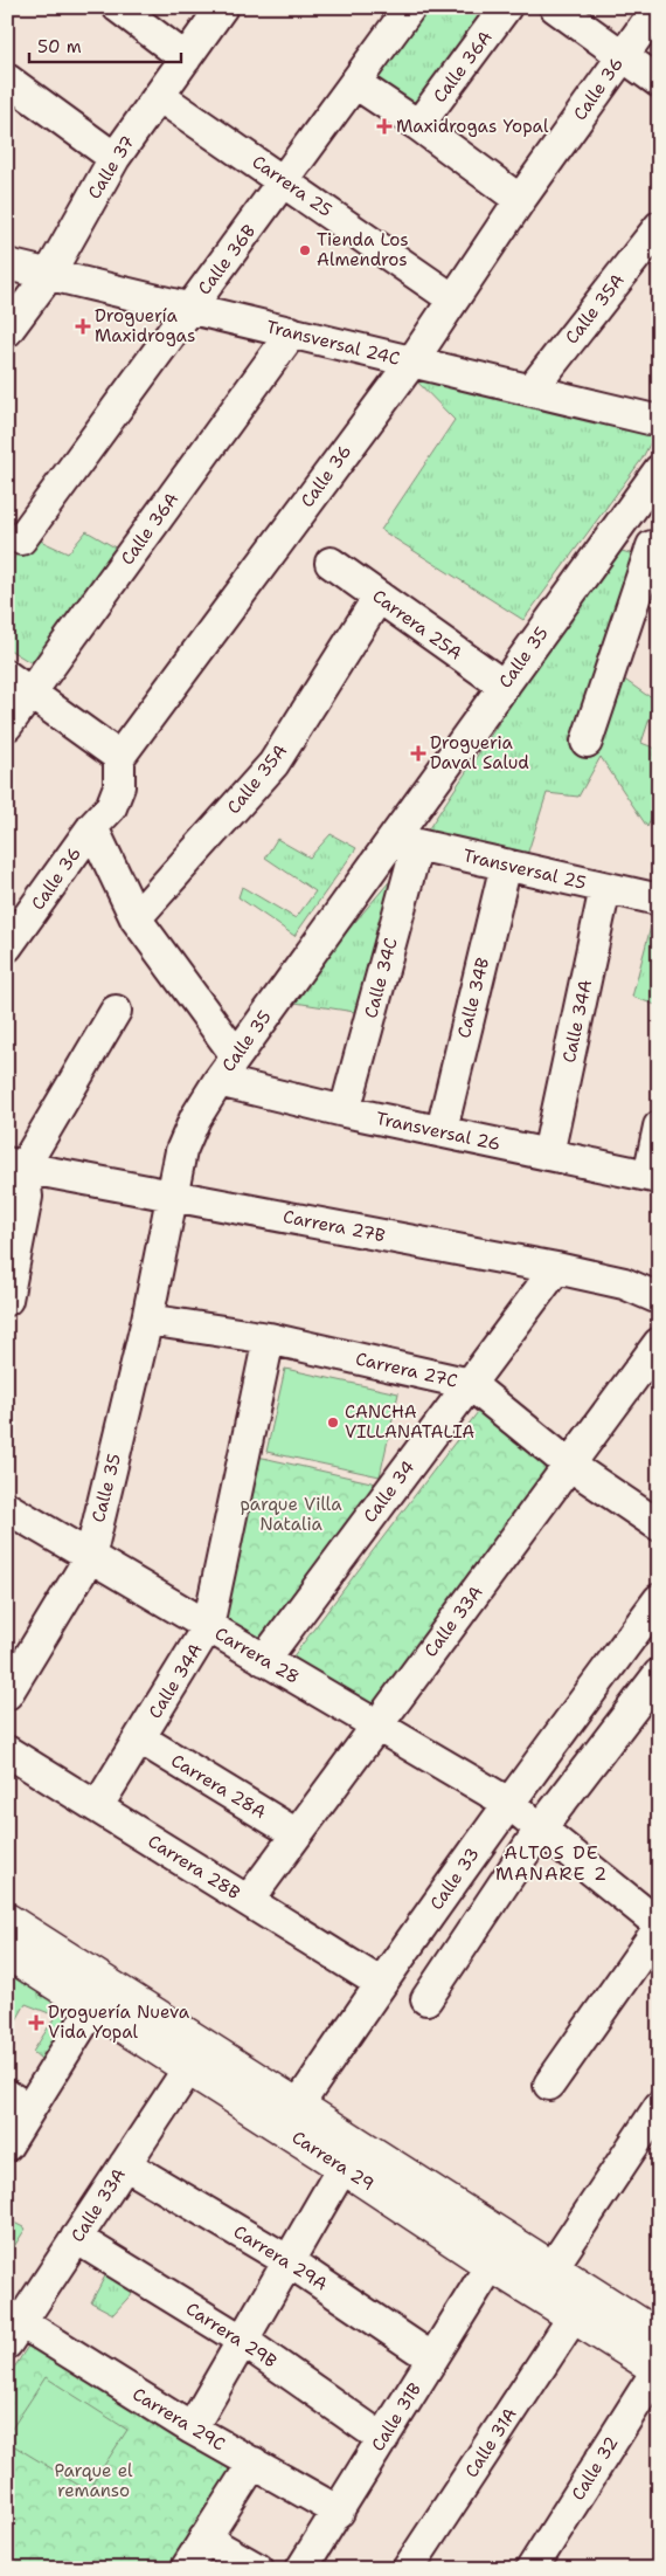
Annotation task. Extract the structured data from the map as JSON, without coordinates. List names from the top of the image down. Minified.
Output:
{"streets":{"main road":["Carrera 29"],"street":["Calle 36A","Calle 36","Calle 37","Carrera 25","Calle 36B","Calle 35A","Transversal 24C","Carrera 25A","Calle 35","Transversal 25","Calle 34C","Calle 34B","Calle 34A","Transversal 26","Carrera 27B","Carrera 27C","Calle 34","Calle 33A","Carrera 28","Carrera 28A","Carrera 28B","Calle 33","Carrera 29A","Carrera 29B","Calle 31B","Carrera 29C","Calle 31A","Calle 32"]},"crossings":[["Calle 36A","Transversal 24C"],["Calle 36","Carrera 25"],["Calle 36","Transversal 24C"],["Calle 37","Carrera 25"],["Calle 37","Transversal 24C"],["Carrera 25","Calle 36B"],["Calle 36B","Transversal 24C"],["Calle 35A","Transversal 24C"],["Calle 35A","Carrera 25A"],["Carrera 25A","Calle 35"],["Calle 35","Transversal 25"],["Calle 35","Calle 34C"],["Calle 35","Transversal 26"],["Calle 35","Carrera 27B"],["Calle 35","Carrera 27C"],["Calle 35","Carrera 28"],["Transversal 25","Calle 34C"],["Transversal 25","Calle 34B"],["Transversal 25","Calle 34A"],["Calle 34C","Transversal 26"],["Calle 34B","Transversal 26"],["Calle 34A","Transversal 26"],["Calle 34A","Carrera 27C"],["Calle 34A","Carrera 28"],["Calle 34A","Carrera 28A"],["Calle 34A","Carrera 28B"],["Carrera 27B","Calle 34"],["Carrera 27C","Calle 34"],["Carrera 27C","Calle 33A"],["Calle 34","Carrera 28"],["Calle 33A","Carrera 28"],["Calle 33A","Carrera 28A"],["Calle 33A","Carrera 28B"],["Calle 33A","Carrera 29"],["Calle 33A","Carrera 29A"],["Calle 33A","Carrera 29B"],["Calle 33A","Carrera 29C"],["Carrera 28","Calle 33"],["Carrera 28B","Calle 33"],["Calle 33","Carrera 29"],["Carrera 29","Calle 31B"],["Carrera 29","Calle 31A"],["Carrera 29","Calle 32"],["Carrera 29A","Calle 31B"],["Carrera 29B","Calle 31B"],["Calle 31B","Carrera 29C"]],"districts":["ALTOS DE MANARE 2"],"parks":["parque Villa Natalia","Parque el remanso"],"places":{"health":["Maxidrogas Yopal","Droguería Maxidrogas","Drogueria Daval Salud","Droguería Nueva Vida Yopal"],"other":["Tienda Los Almendros","CANCHA VILLANATALIA"]},"scale_bar":"50 m"}
